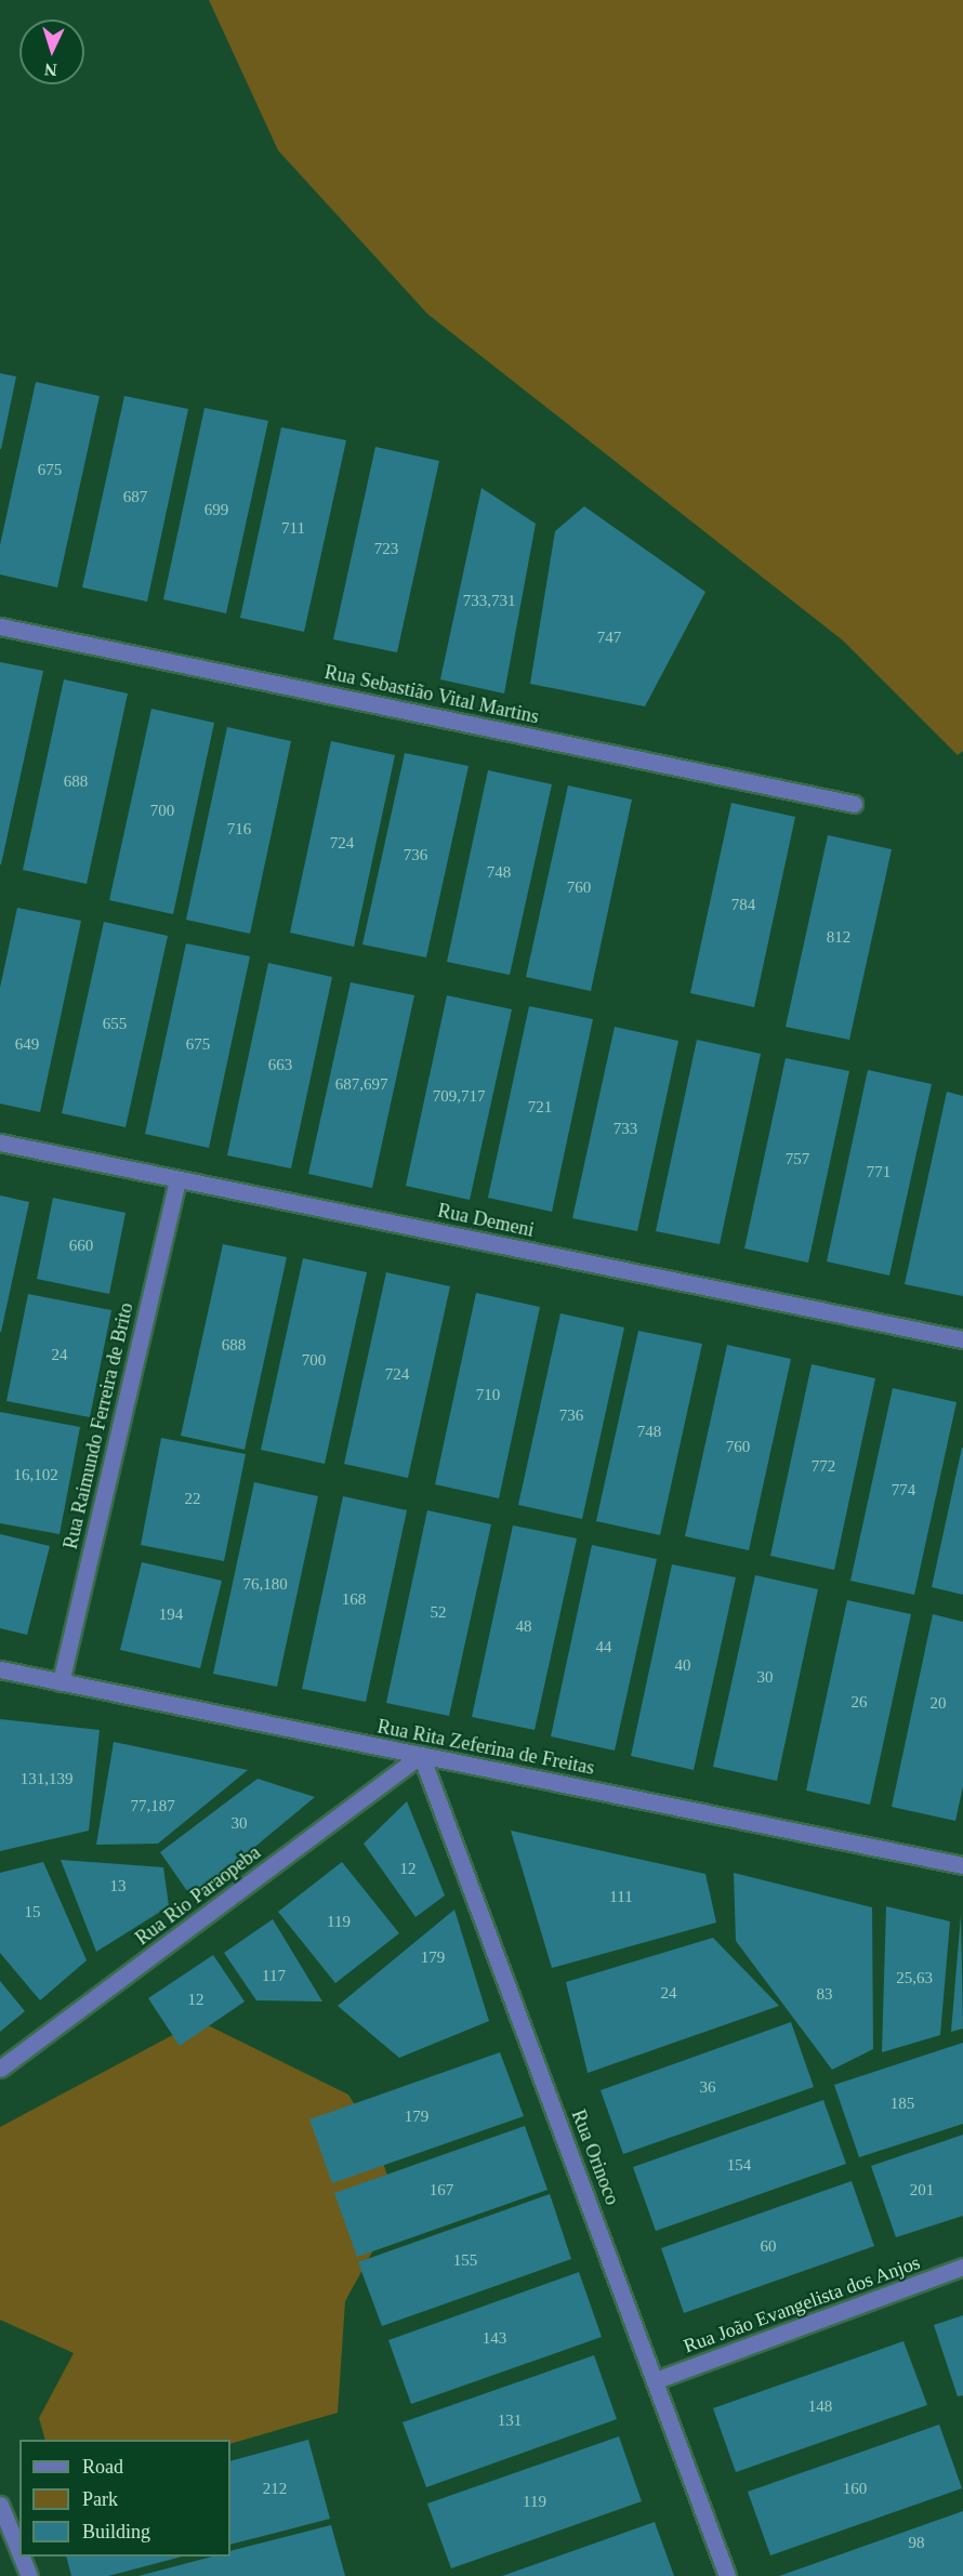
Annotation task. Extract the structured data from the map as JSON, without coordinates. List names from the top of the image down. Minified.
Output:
{"streets":{"street":["Rua Sebastião Vital Martins","Rua Demeni","Rua Raimundo Ferreira de Brito","Rua Rita Zeferina de Freitas","Rua Rio Paraopeba","Rua Orinoco","Rua João Evangelista dos Anjos"]},"crossings":[["Rua Demeni","Rua Raimundo Ferreira de Brito"],["Rua Raimundo Ferreira de Brito","Rua Rita Zeferina de Freitas"],["Rua Rita Zeferina de Freitas","Rua Rio Paraopeba"],["Rua Rita Zeferina de Freitas","Rua Orinoco"],["Rua Rio Paraopeba","Rua Orinoco"],["Rua Orinoco","Rua João Evangelista dos Anjos"]],"house_numbers":["675","687","699","711","723","733,731","747","688","700","716","724","736","748","760","784","812","655","649","675","663","687,697","709,717","721","733","757","771","660","688","24","700","724","710","736","748","760","772","16,102","774","22","76,180","168","52","194","48","44","40","30","26","20","131,139","77,187","30","12","13","111","15","119","179","117","25,63","24","83","12","36","185","179","154","167","201","60","155","143","148","131","212","160","119","98"],"legend":["Road","Park","Building"],"north":"bottom"}
